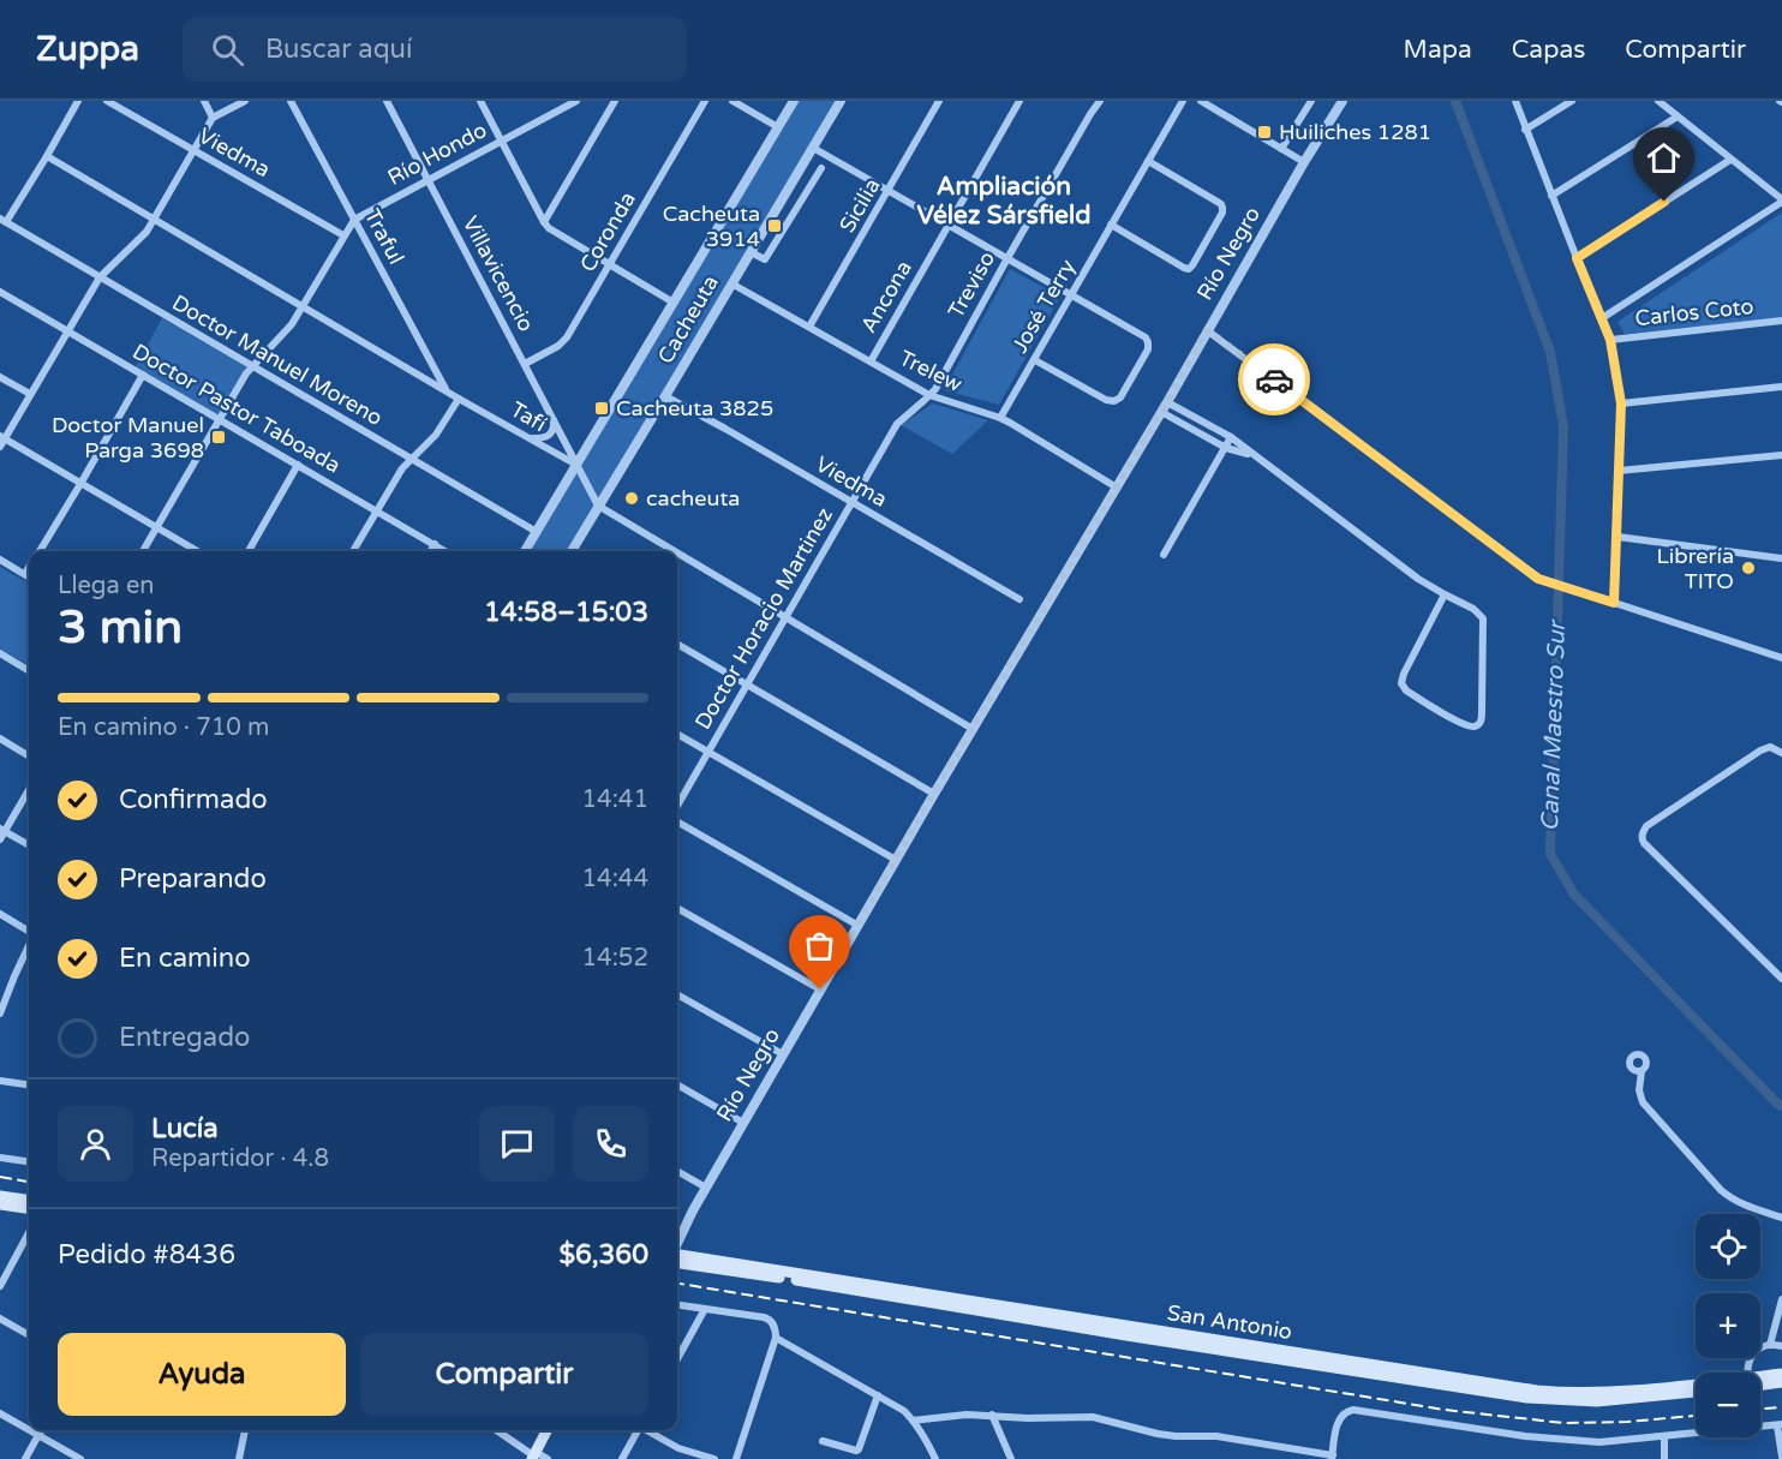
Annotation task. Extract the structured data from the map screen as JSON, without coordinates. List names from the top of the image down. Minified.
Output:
{"streets":{"main road":["San Antonio"],"street":["Viedma","Río Hondo","Sicilia","Coronda","Traful","Río Negro","Villavicencio","Treviso","Ancona","José Terry","Carlos Coto","Cacheuta","Doctor Manuel Moreno","Trelew","Doctor Pastor Taboada","Tafí","Doctor Horacio Martinez"]},"crossings":[["Viedma","Cacheuta"],["Viedma","Doctor Horacio Martinez"],["Río Hondo","Traful"],["Río Hondo","Villavicencio"],["Sicilia","Trelew"],["Coronda","Villavicencio"],["Traful","Tafí"],["Río Negro","Trelew"],["Villavicencio","Cacheuta"],["Villavicencio","Tafí"],["Treviso","Trelew"],["Treviso","Doctor Horacio Martinez"],["Ancona","Trelew"],["José Terry","Trelew"],["Cacheuta","Doctor Manuel Moreno"],["Cacheuta","Trelew"],["Cacheuta","Tafí"]],"districts":["Ampliación Vélez Sársfield"],"water":["Canal Maestro Sur"],"places":{"transit":["Huiliches 1281","Cacheuta 3914","Cacheuta 3825","Doctor Manuel Parga 3698"],"other":["cacheuta","Librería TITO"]},"page":{"header":"Zuppa","search":"Buscar aquí","nav":["Mapa","Capas","Compartir"],"heading":["3 min","Llega en","14:58–15:03"],"panel":["Lucía","Repartidor · 4.8","Pedido #8436","$6,360"],"bar":"En camino · 710 m","list":[["Confirmado","14:41"],["Preparando","14:44"],["En camino","14:52"],"Entregado"],"map_buttons":["+","−"],"buttons":["Ayuda","Compartir"]}}
